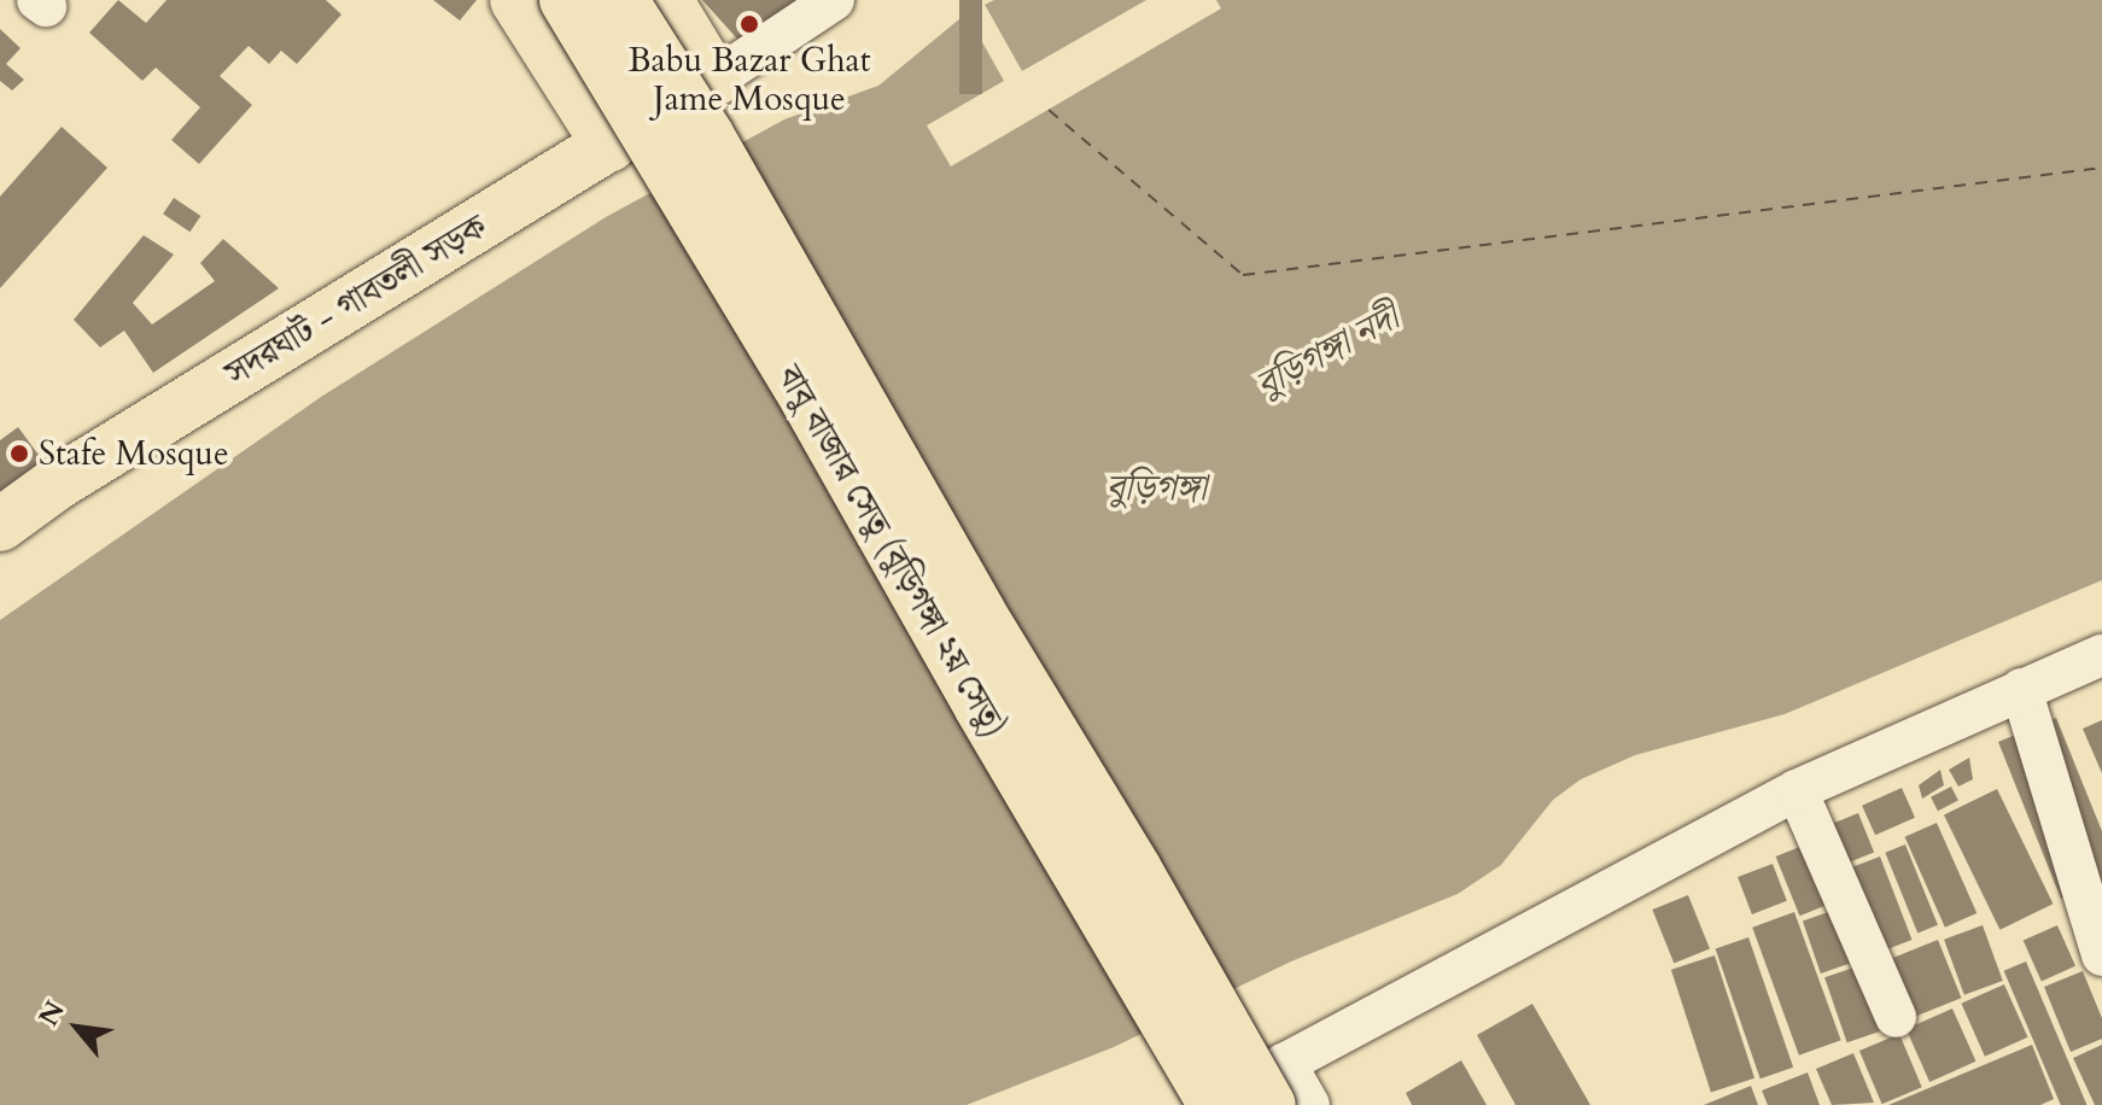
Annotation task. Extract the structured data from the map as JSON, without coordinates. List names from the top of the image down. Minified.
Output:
{"streets":{"highway":["সদরঘাট - গাবতলী সড়ক","বাবু বাজার সেতু (বুড়িগঙ্গা ২য় সেতু)"]},"water":["বুড়িগঙ্গা নদী","বুড়িগঙ্গা"],"places":["Babu Bazar Ghat Jame Mosque","Stafe Mosque"],"north":"top left"}
